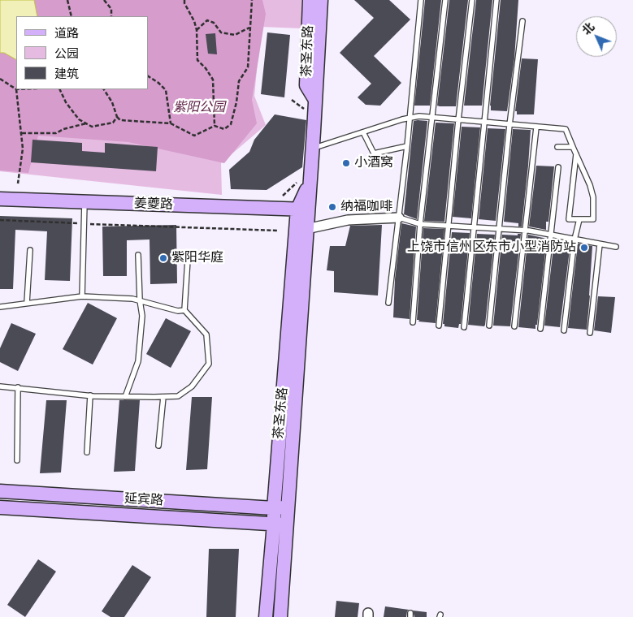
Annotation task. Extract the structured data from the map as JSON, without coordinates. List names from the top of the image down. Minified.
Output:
{"streets":{"main road":["茶圣东路","姜夔路","延宾路"]},"crossings":[["茶圣东路","姜夔路"],["茶圣东路","延宾路"]],"parks":["紫阳公园"],"places":["小酒窝","纳福咖啡","上饶市信州区东市小型消防站","紫阳华庭"],"legend":["道路","公园","建筑"],"north":"top left"}
